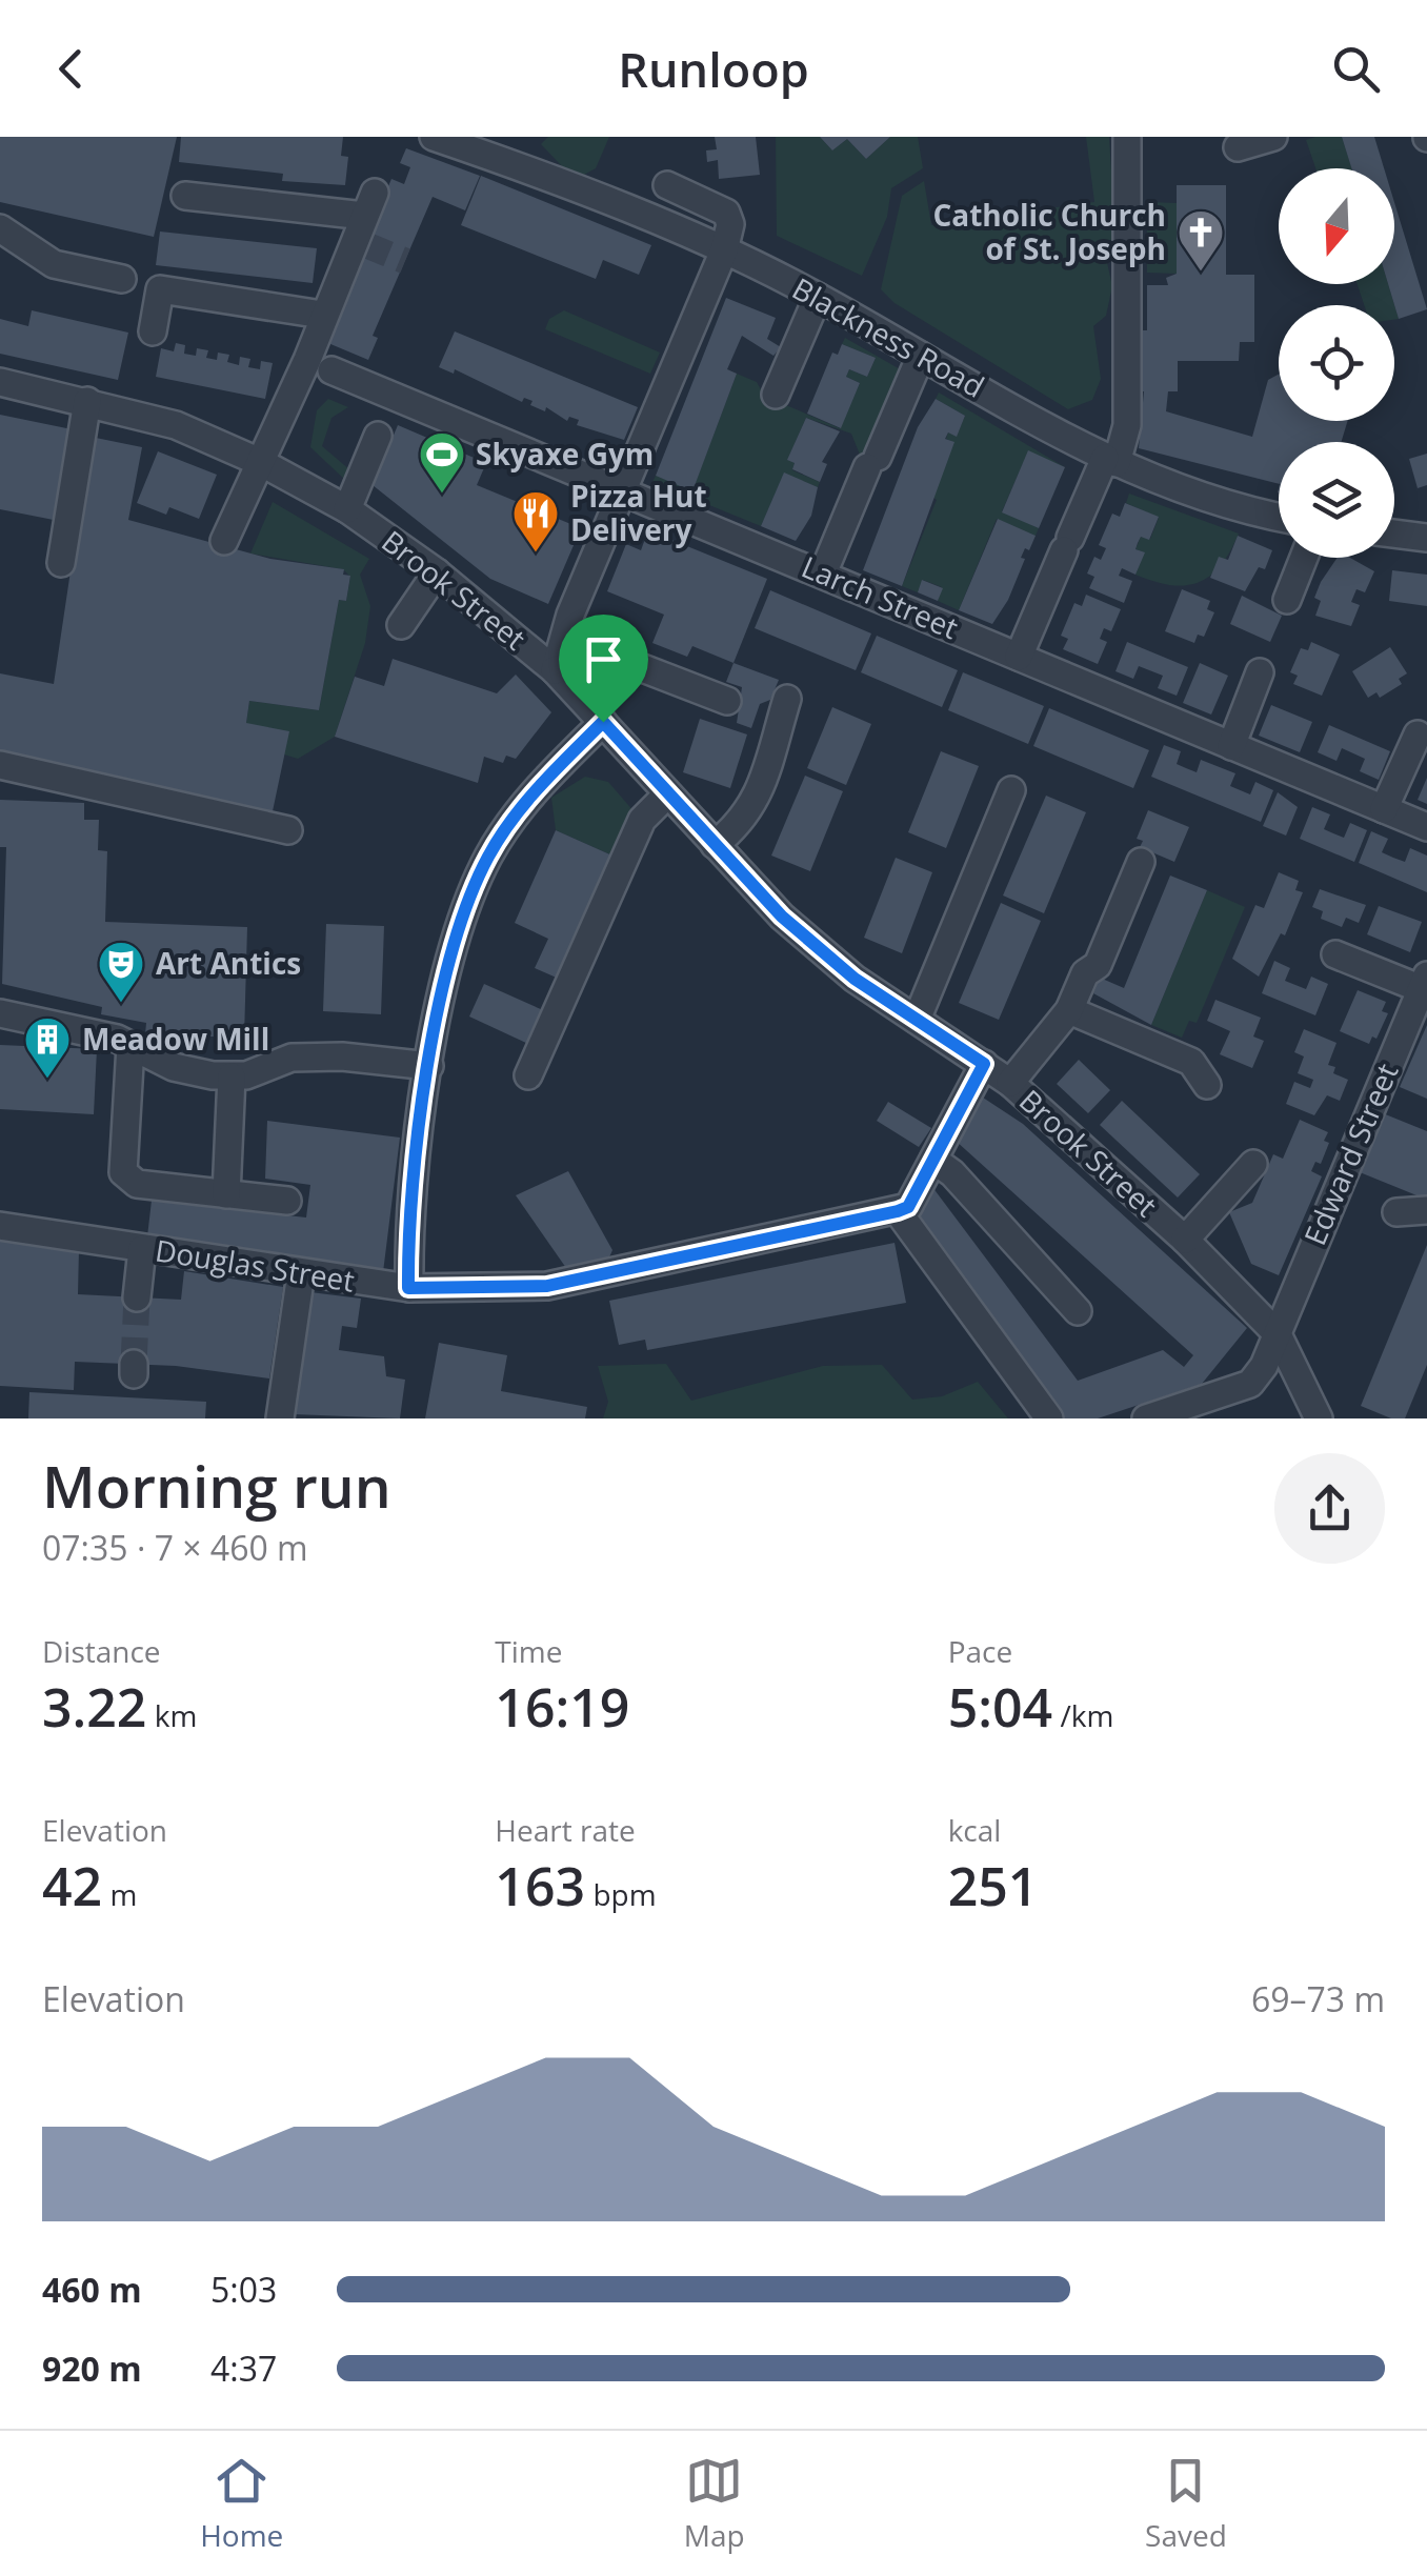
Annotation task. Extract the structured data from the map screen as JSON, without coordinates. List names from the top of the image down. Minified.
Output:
{"streets":{"street":["Blackness Road","Brook Street","Larch Street","Edward Street","Douglas Street"]},"crossings":[["Brook Street","Edward Street"]],"places":{"church":["Catholic Church of St. Joseph"],"sports":["Skyaxe Gym"],"restaurant":["Pizza Hut Delivery"],"theatre":["Art Antics"],"building":["Meadow Mill"]},"north":"bottom","page":{"header":"Runloop","heading":["Morning run","07:35 · 7 × 460 m"],"stats":[["Distance","3.22 km"],["Time","16:19"],["Pace","5:04 /km"],["Elevation","42 m"],["Heart rate","163 bpm"],["kcal","251"]],"chart":["Elevation","69–73 m"],"list":[{"name":"460 m","note":"5:03"},{"name":"920 m","note":"4:37"}],"tabs":["Home","Map","Saved"]}}
